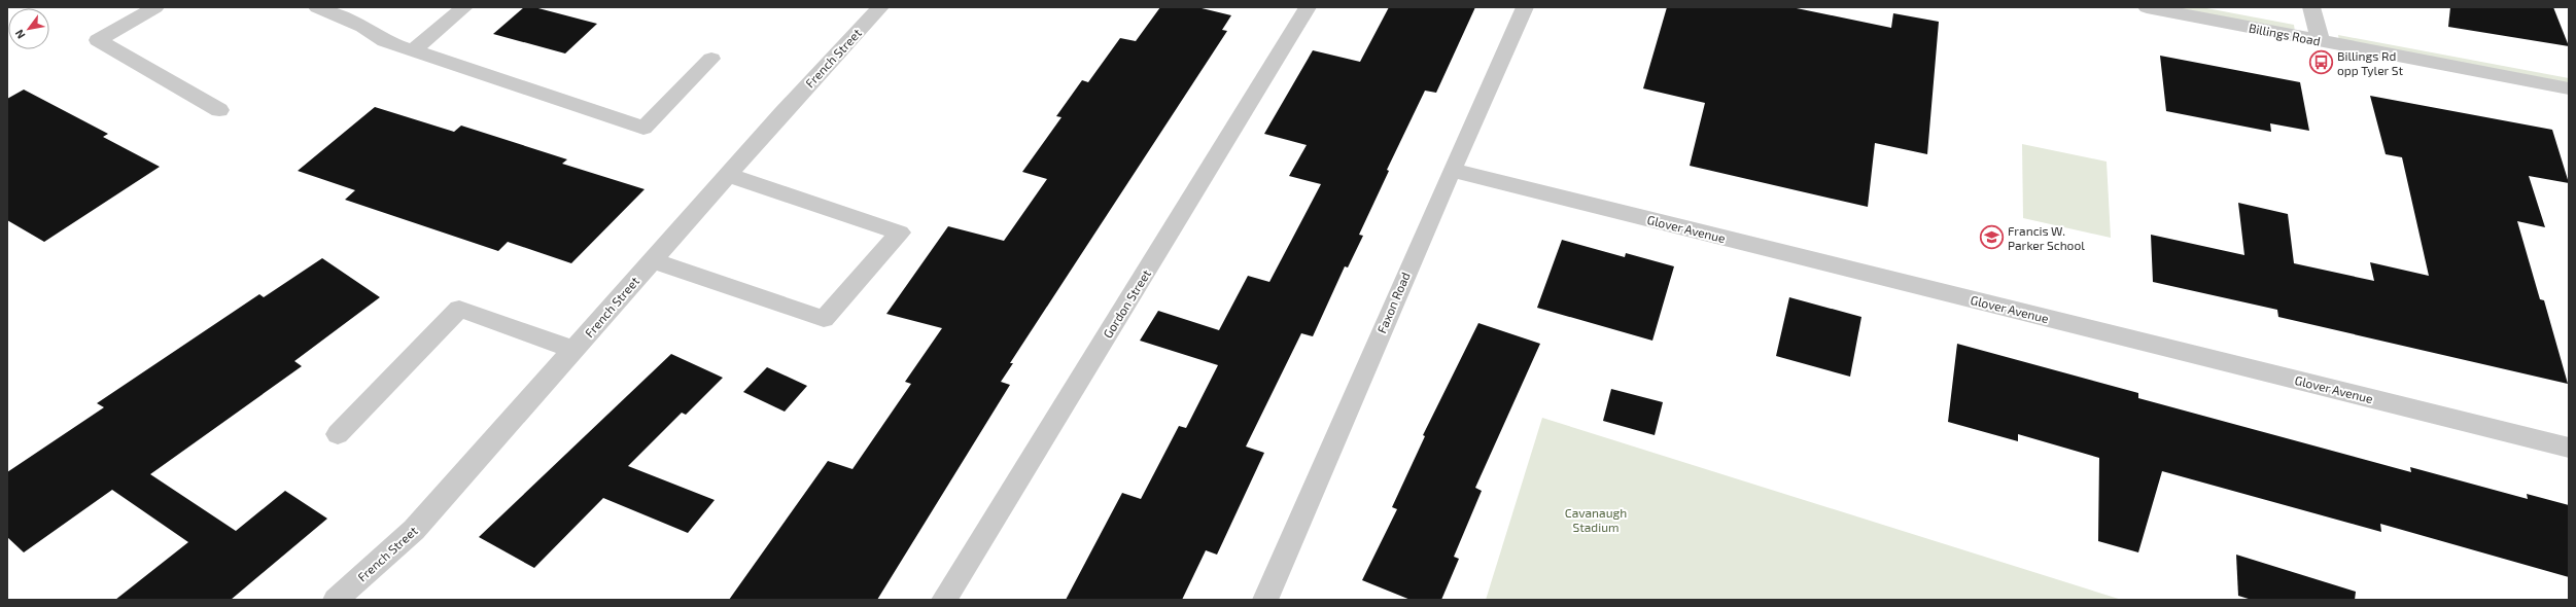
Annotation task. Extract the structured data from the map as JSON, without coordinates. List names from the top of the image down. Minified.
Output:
{"streets":{"street":["Billings Road","French Street","Glover Avenue","Faxon Road","Gordon Street"]},"crossings":[["Glover Avenue","Faxon Road"]],"parks":["Cavanaugh Stadium"],"places":{"bus stop":["Billings Rd opp Tyler St"],"school or university":["Francis W. Parker School"]},"north":"bottom left"}
